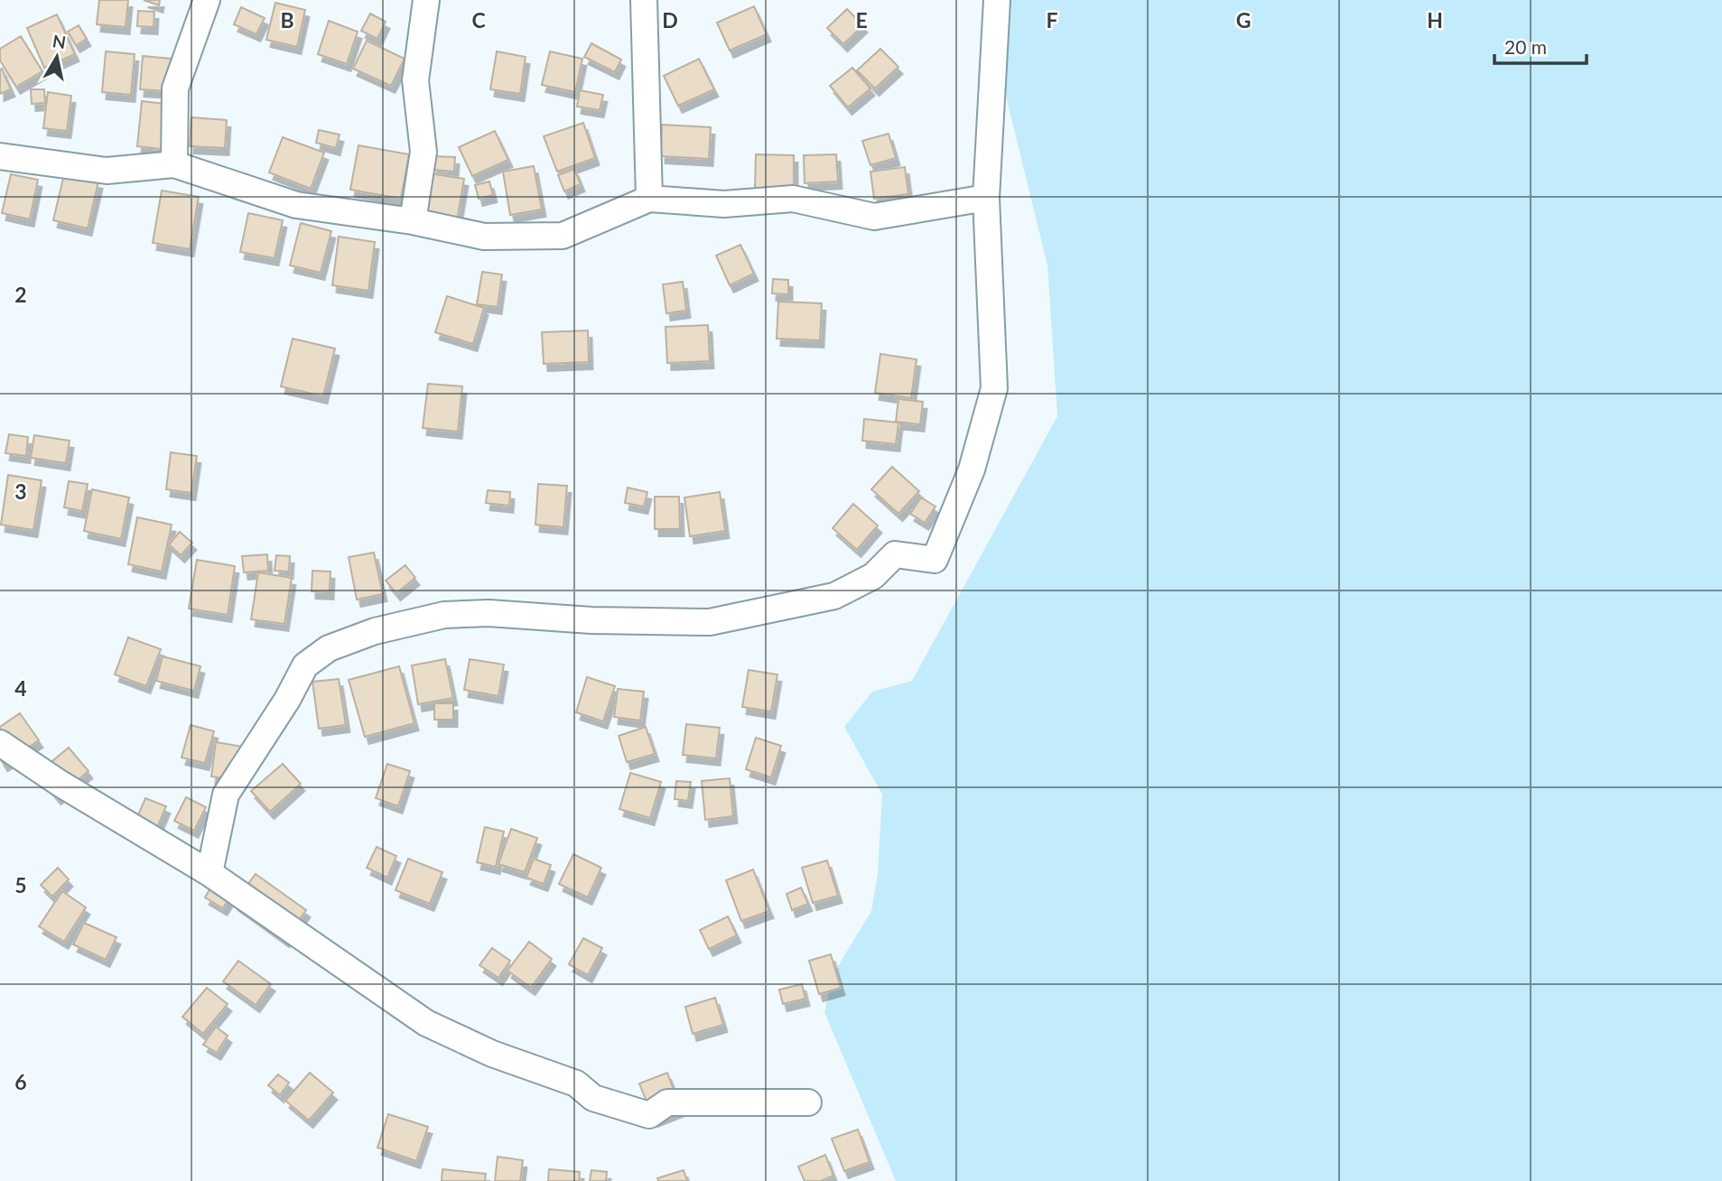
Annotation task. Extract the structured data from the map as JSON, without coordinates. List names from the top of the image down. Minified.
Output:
{"scale_bar":"20 m","north":"top","grid":{"columns":["B","C","D","E","F","G","H"],"rows":["2","3","4","5","6"]}}
